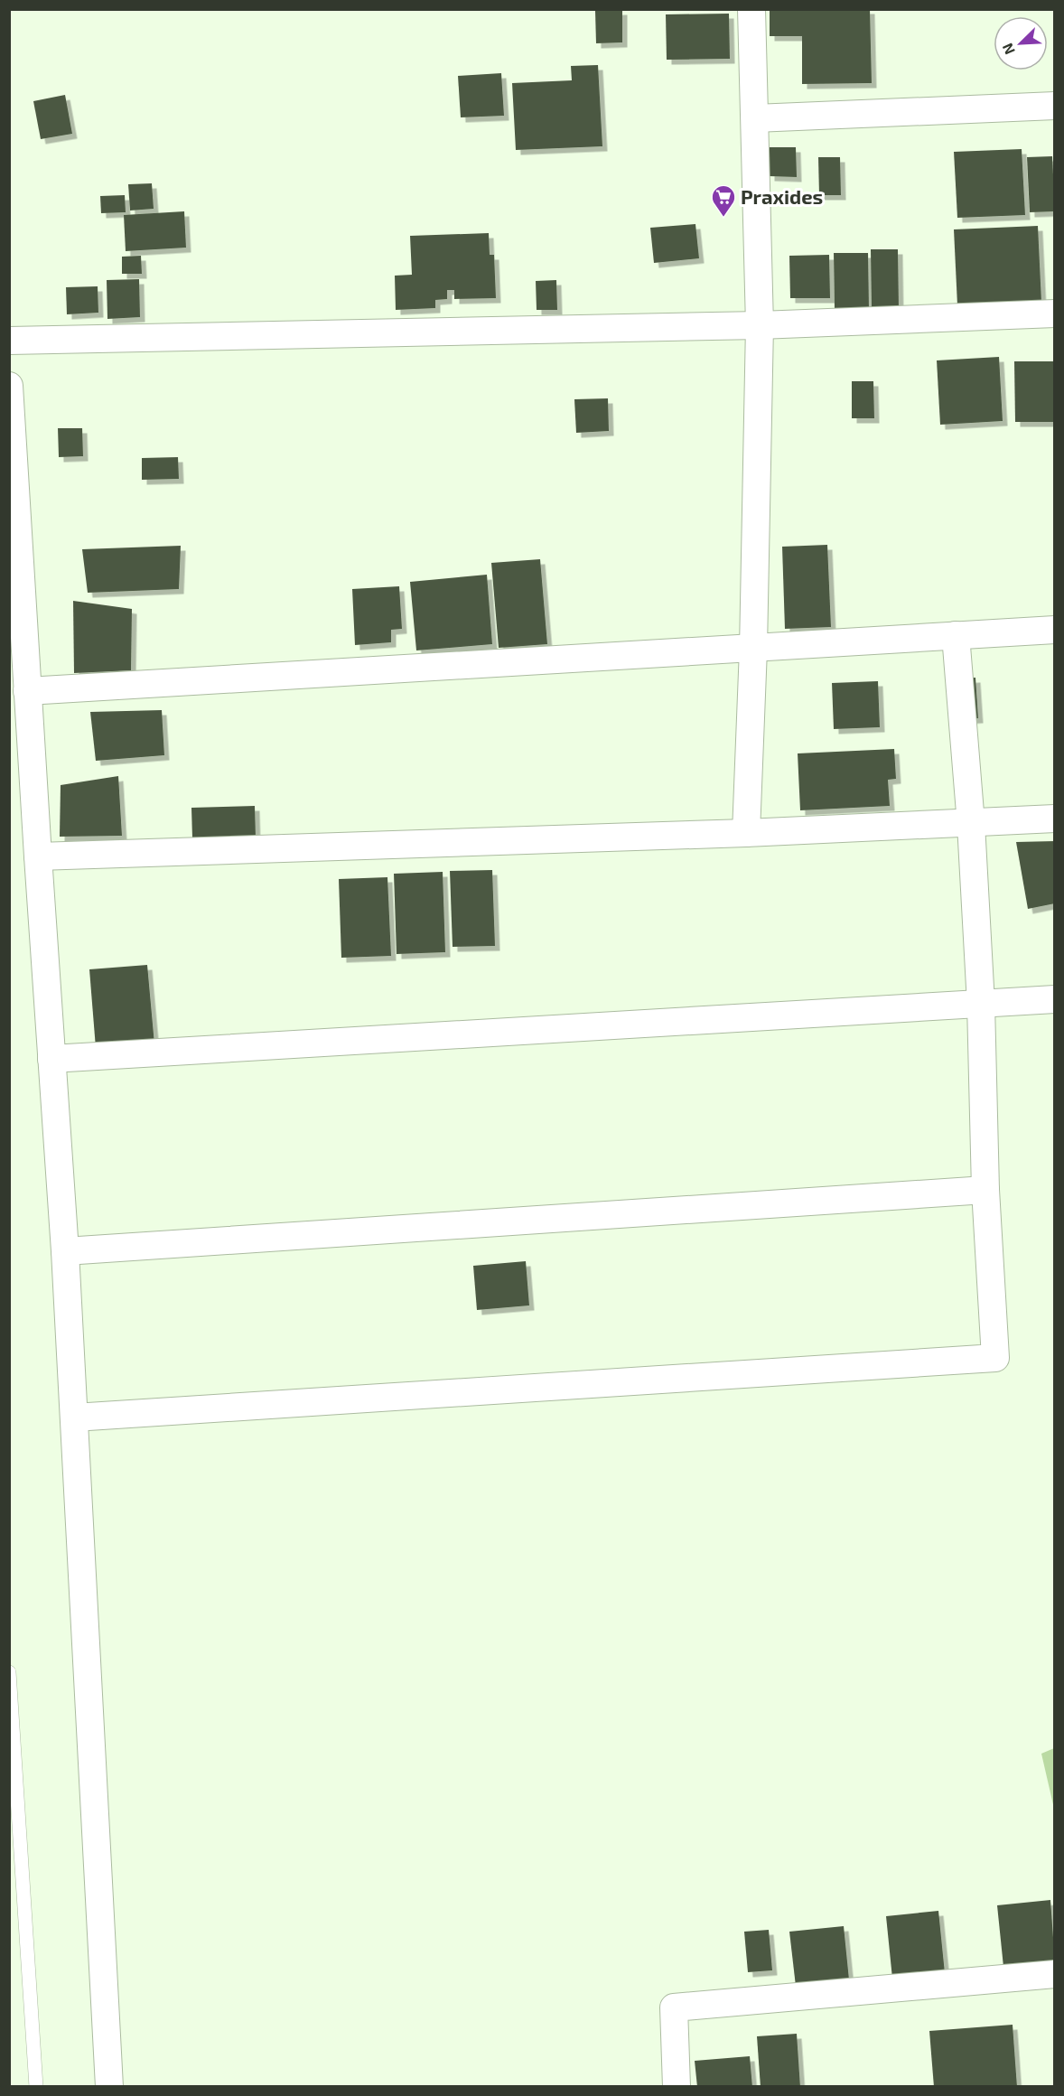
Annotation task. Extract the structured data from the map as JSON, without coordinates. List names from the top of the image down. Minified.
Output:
{"places":{"supermarket":["Praxides"]},"north":"bottom left"}
